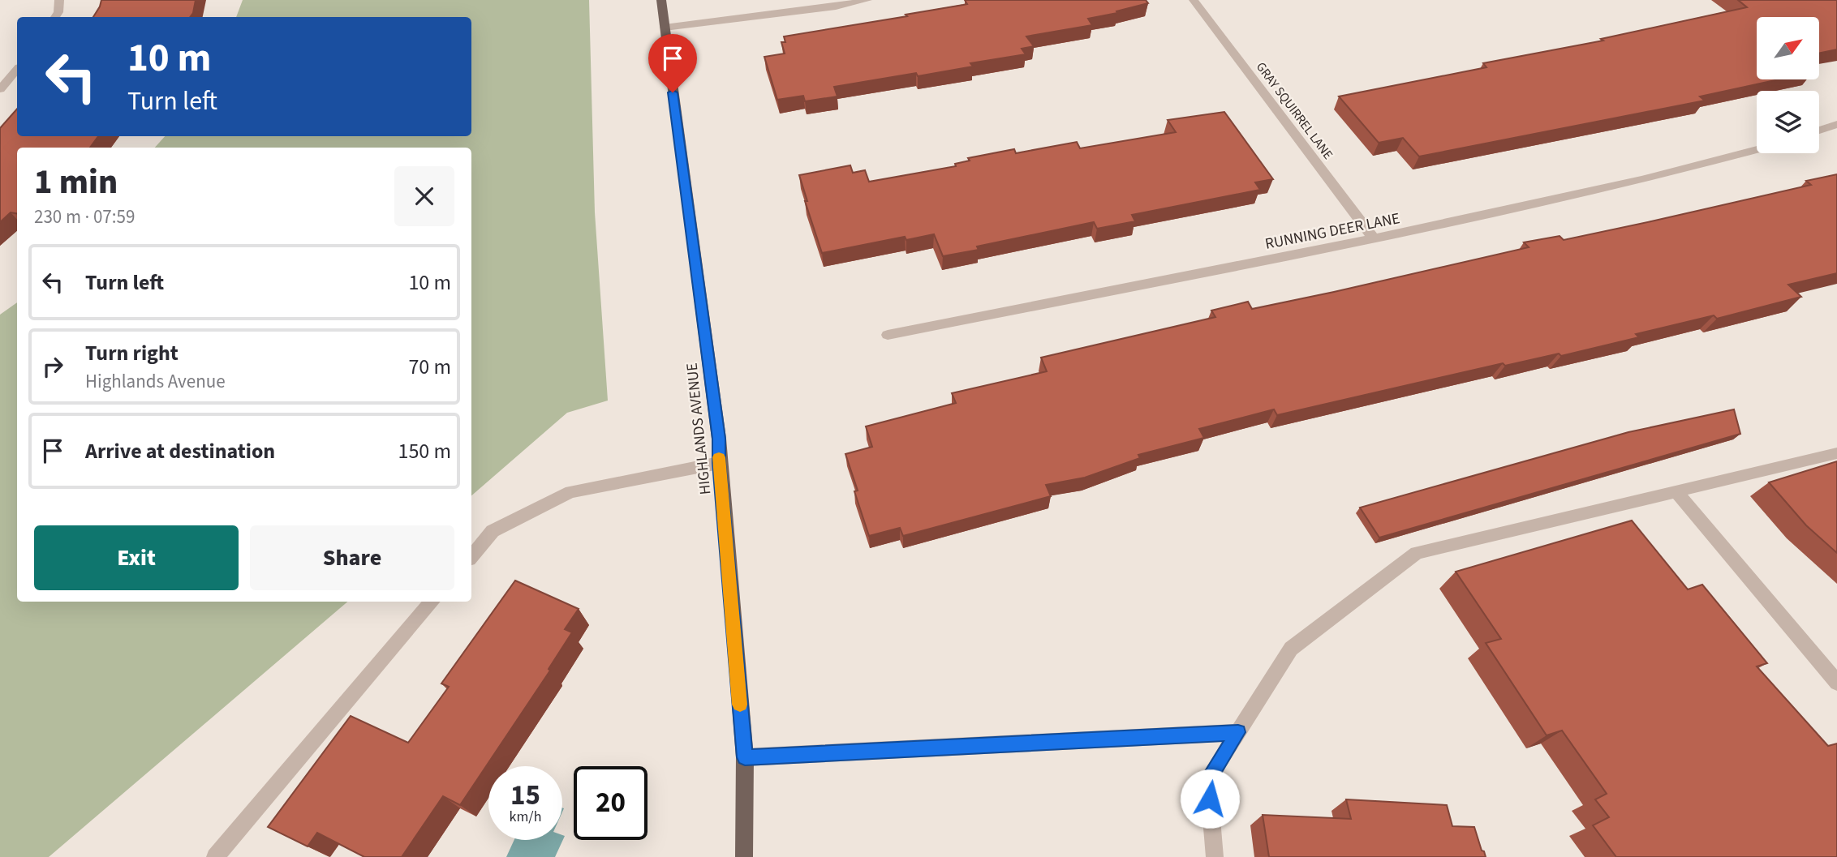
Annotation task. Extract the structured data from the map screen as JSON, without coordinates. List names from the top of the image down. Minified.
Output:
{"streets":{"main road":["HIGHLANDS AVENUE"],"street":["GRAY SQUIRREL LANE","RUNNING DEER LANE"]},"crossings":[["GRAY SQUIRREL LANE","RUNNING DEER LANE"]],"north":"top right","page":{"turn":["10 m","Turn left"],"heading":["1 min","230 m · 07:59"],"list":[{"name":"Turn left","value":"10 m"},{"name":"Turn right","note":"Highlands Avenue","value":"70 m"},{"name":"Arrive at destination","value":"150 m"}],"buttons":["Exit","Share"],"speed":"15 km/h","limit":"20"}}
